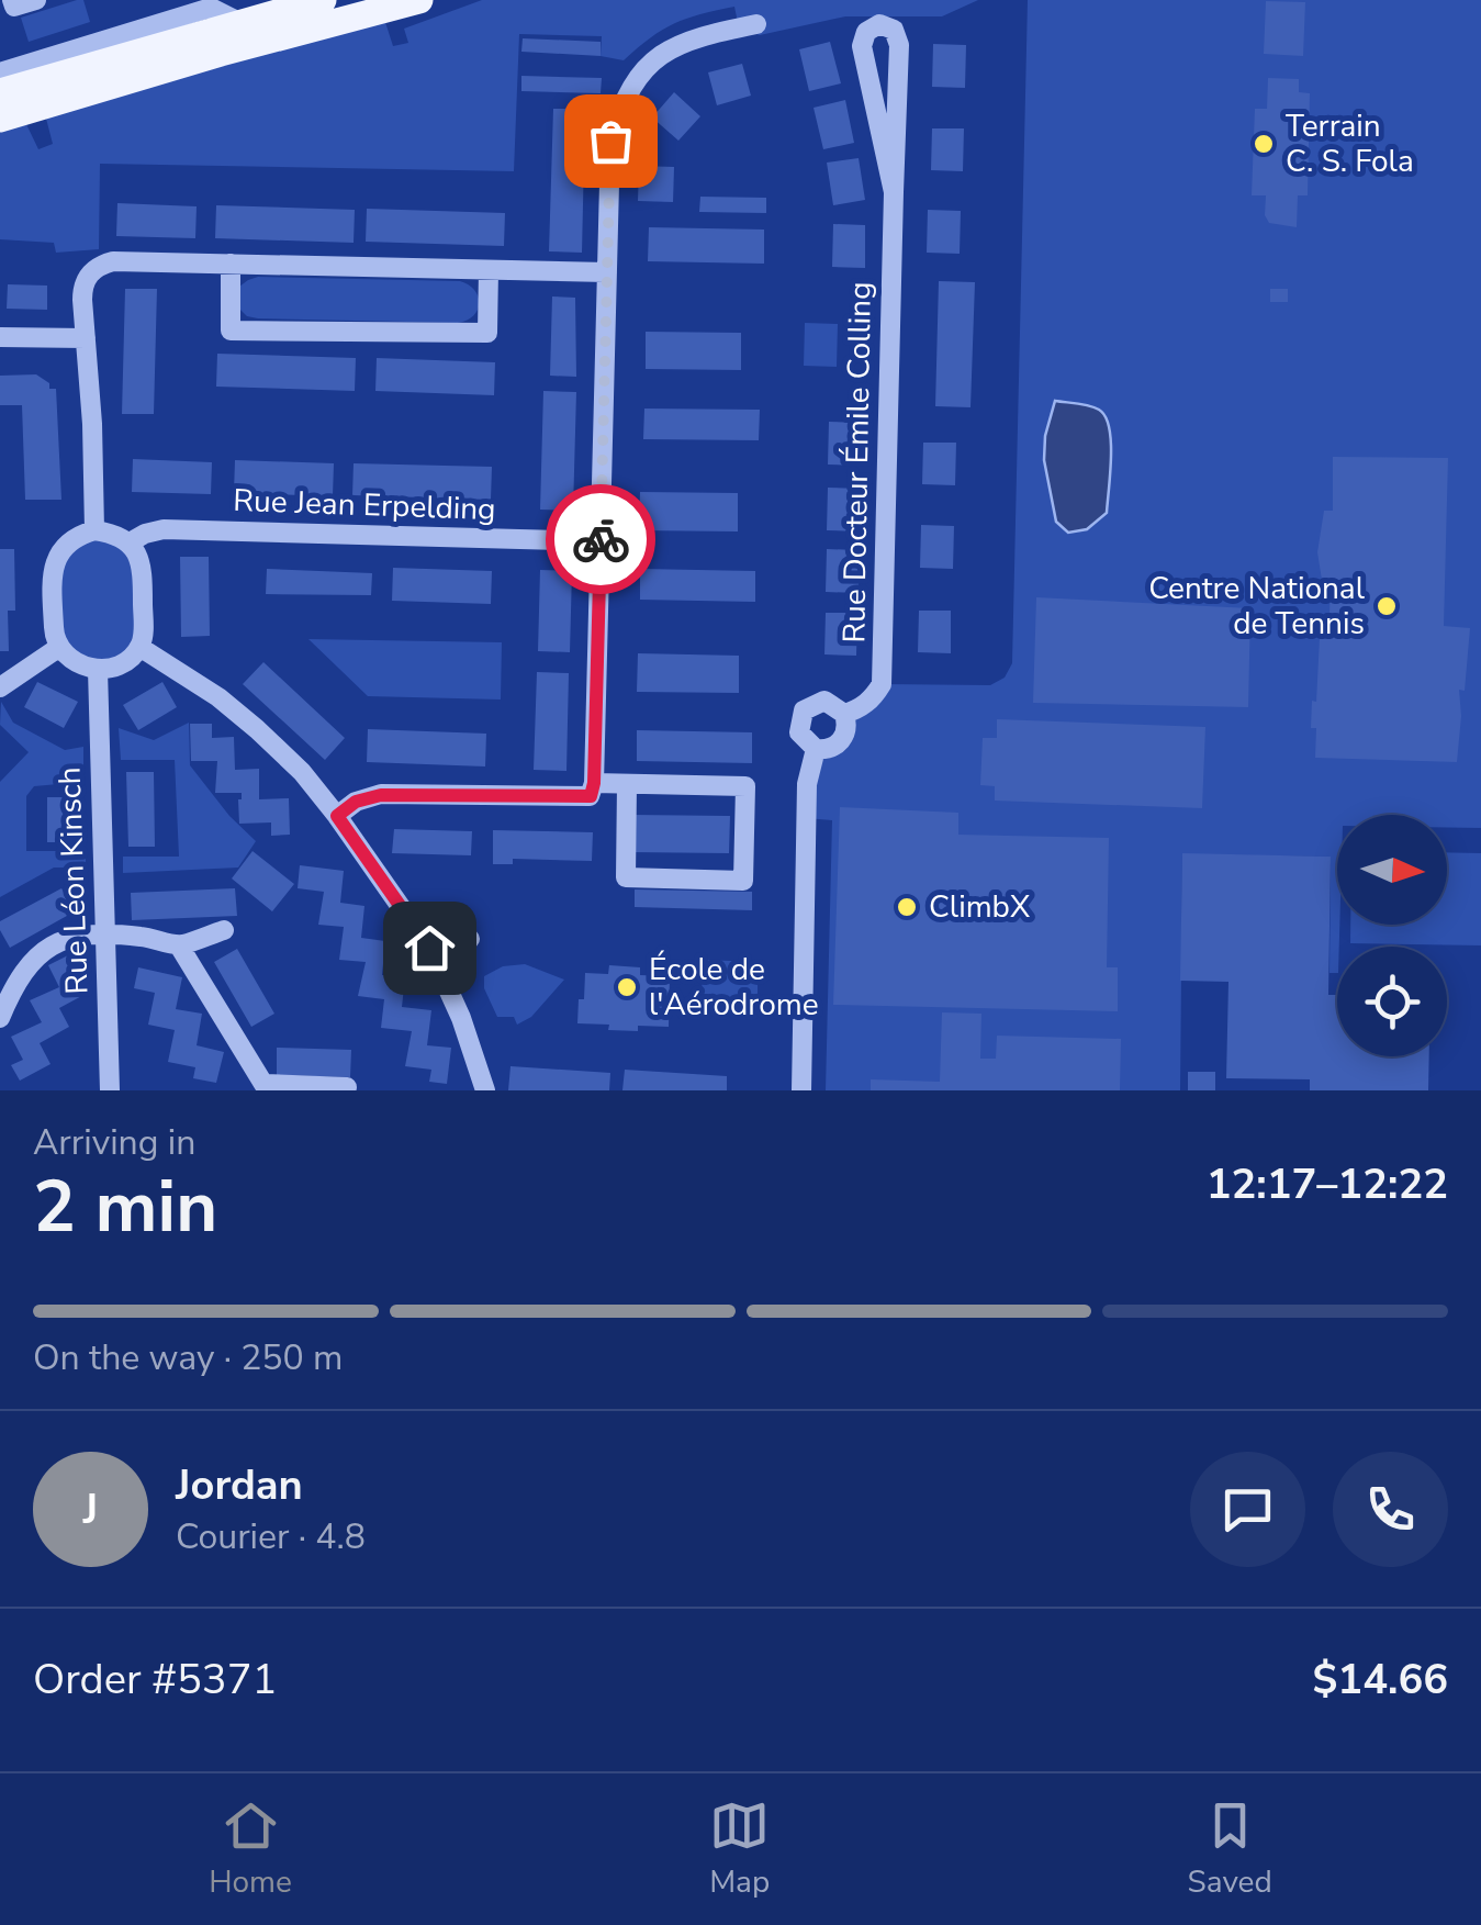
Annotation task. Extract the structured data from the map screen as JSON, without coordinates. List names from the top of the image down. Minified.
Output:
{"streets":{"street":["Rue Docteur Émile Colling","Rue Jean Erpelding","Rue Léon Kinsch"]},"crossings":[["Rue Jean Erpelding","Rue Léon Kinsch"]],"places":["Terrain C. S. Fola","Centre National de Tennis","ClimbX","École de l'Aérodrome"],"north":"right","page":{"heading":["2 min","Arriving in","12:17–12:22"],"panel":["Jordan","Courier · 4.8","Order #5371","$14.66"],"bar":"On the way · 250 m","round":"J","tabs":["Home","Map","Saved"]}}
